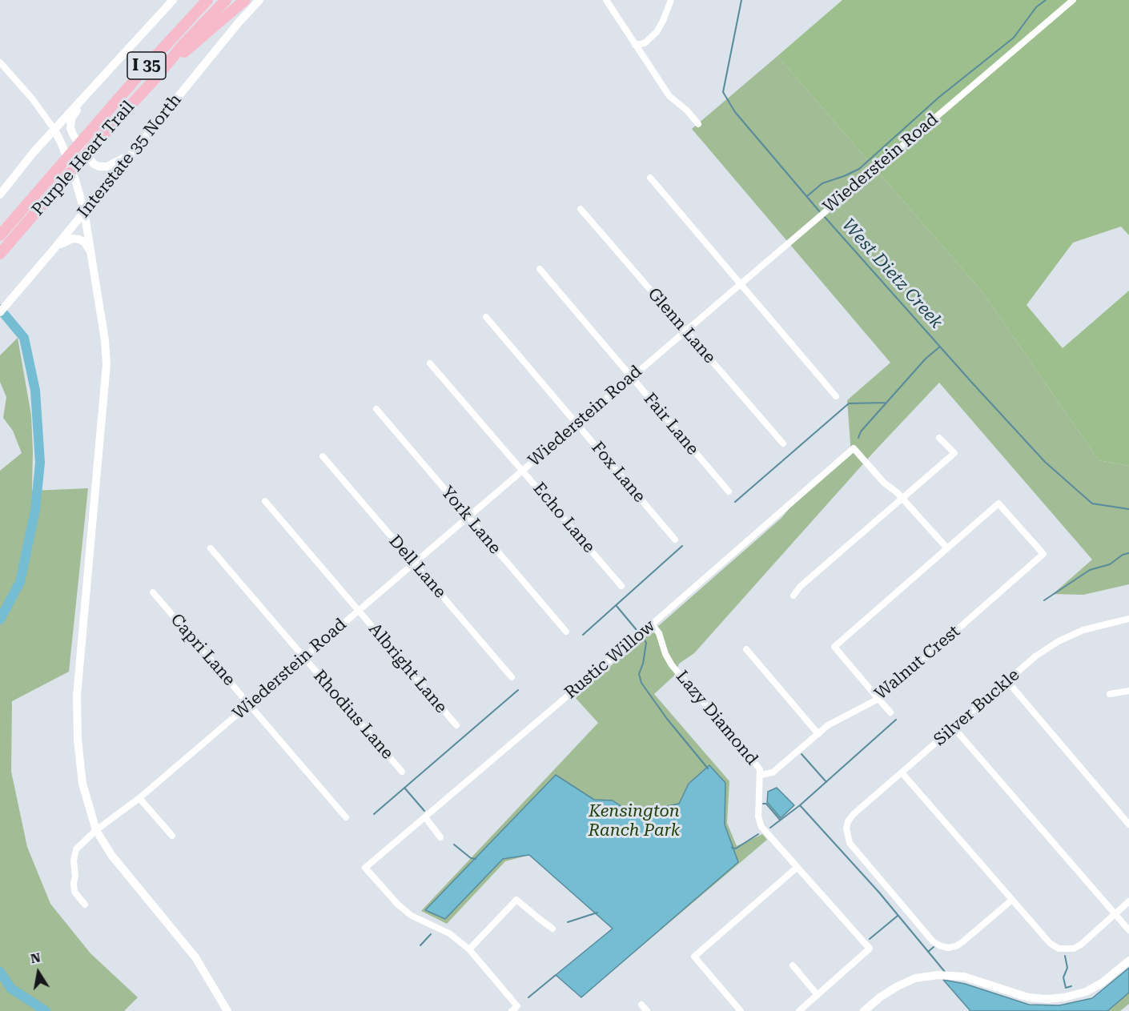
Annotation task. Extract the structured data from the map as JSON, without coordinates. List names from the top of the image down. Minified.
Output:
{"streets":{"highway":["I 35","Purple Heart Trail"],"main road":["Interstate 35 North"],"street":["Wiederstein Road","Glenn Lane","Fair Lane","Fox Lane","Echo Lane","York Lane","Dell Lane","Capri Lane","Rustic Willow","Walnut Crest","Albright Lane","Silver Buckle","Rhodius Lane","Lazy Diamond"]},"crossings":[["Wiederstein Road","Glenn Lane"],["Wiederstein Road","Fair Lane"],["Wiederstein Road","Fox Lane"],["Wiederstein Road","Echo Lane"],["Wiederstein Road","York Lane"],["Wiederstein Road","Dell Lane"],["Wiederstein Road","Capri Lane"],["Wiederstein Road","Albright Lane"],["Wiederstein Road","Rhodius Lane"],["Rustic Willow","Lazy Diamond"],["Walnut Crest","Lazy Diamond"]],"water":["West Dietz Creek"],"parks":["Kensington Ranch Park"],"north":"top"}
